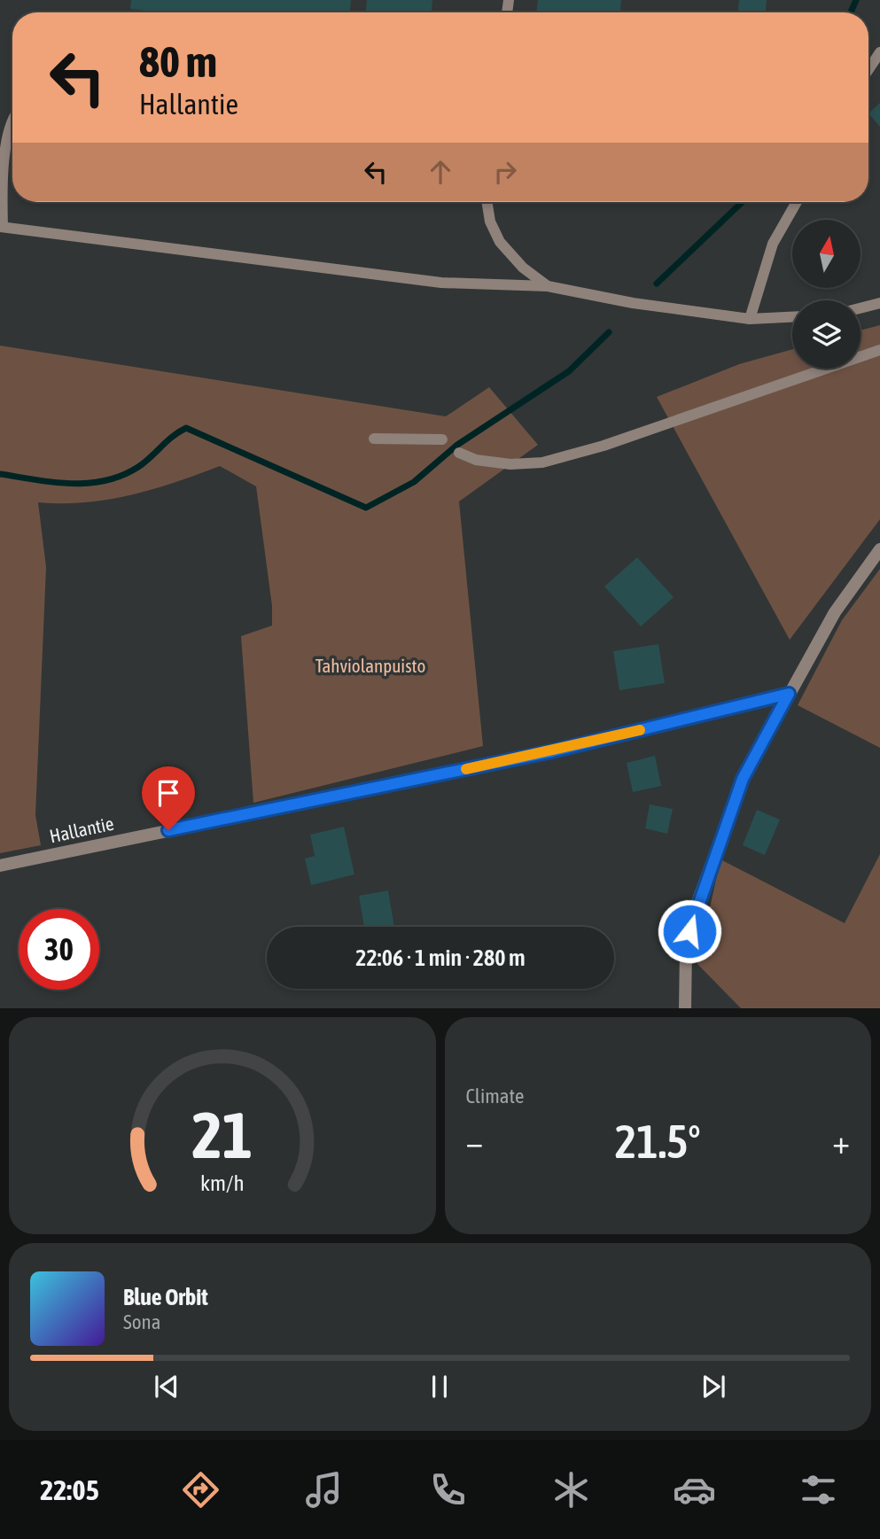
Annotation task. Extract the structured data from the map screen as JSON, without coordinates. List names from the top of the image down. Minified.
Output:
{"streets":{"street":["Hallantie"]},"parks":["Tahviolanpuisto"],"north":"top","page":{"turn":["80 m","Hallantie"],"limit":"30","trip":"22:06 · 1 min · 280 m","tile":"Climate","heat":["−","21.5°","+"],"song":["Blue Orbit","Sona"],"tabs":"22:05","gauge":["21","km/h"]}}
